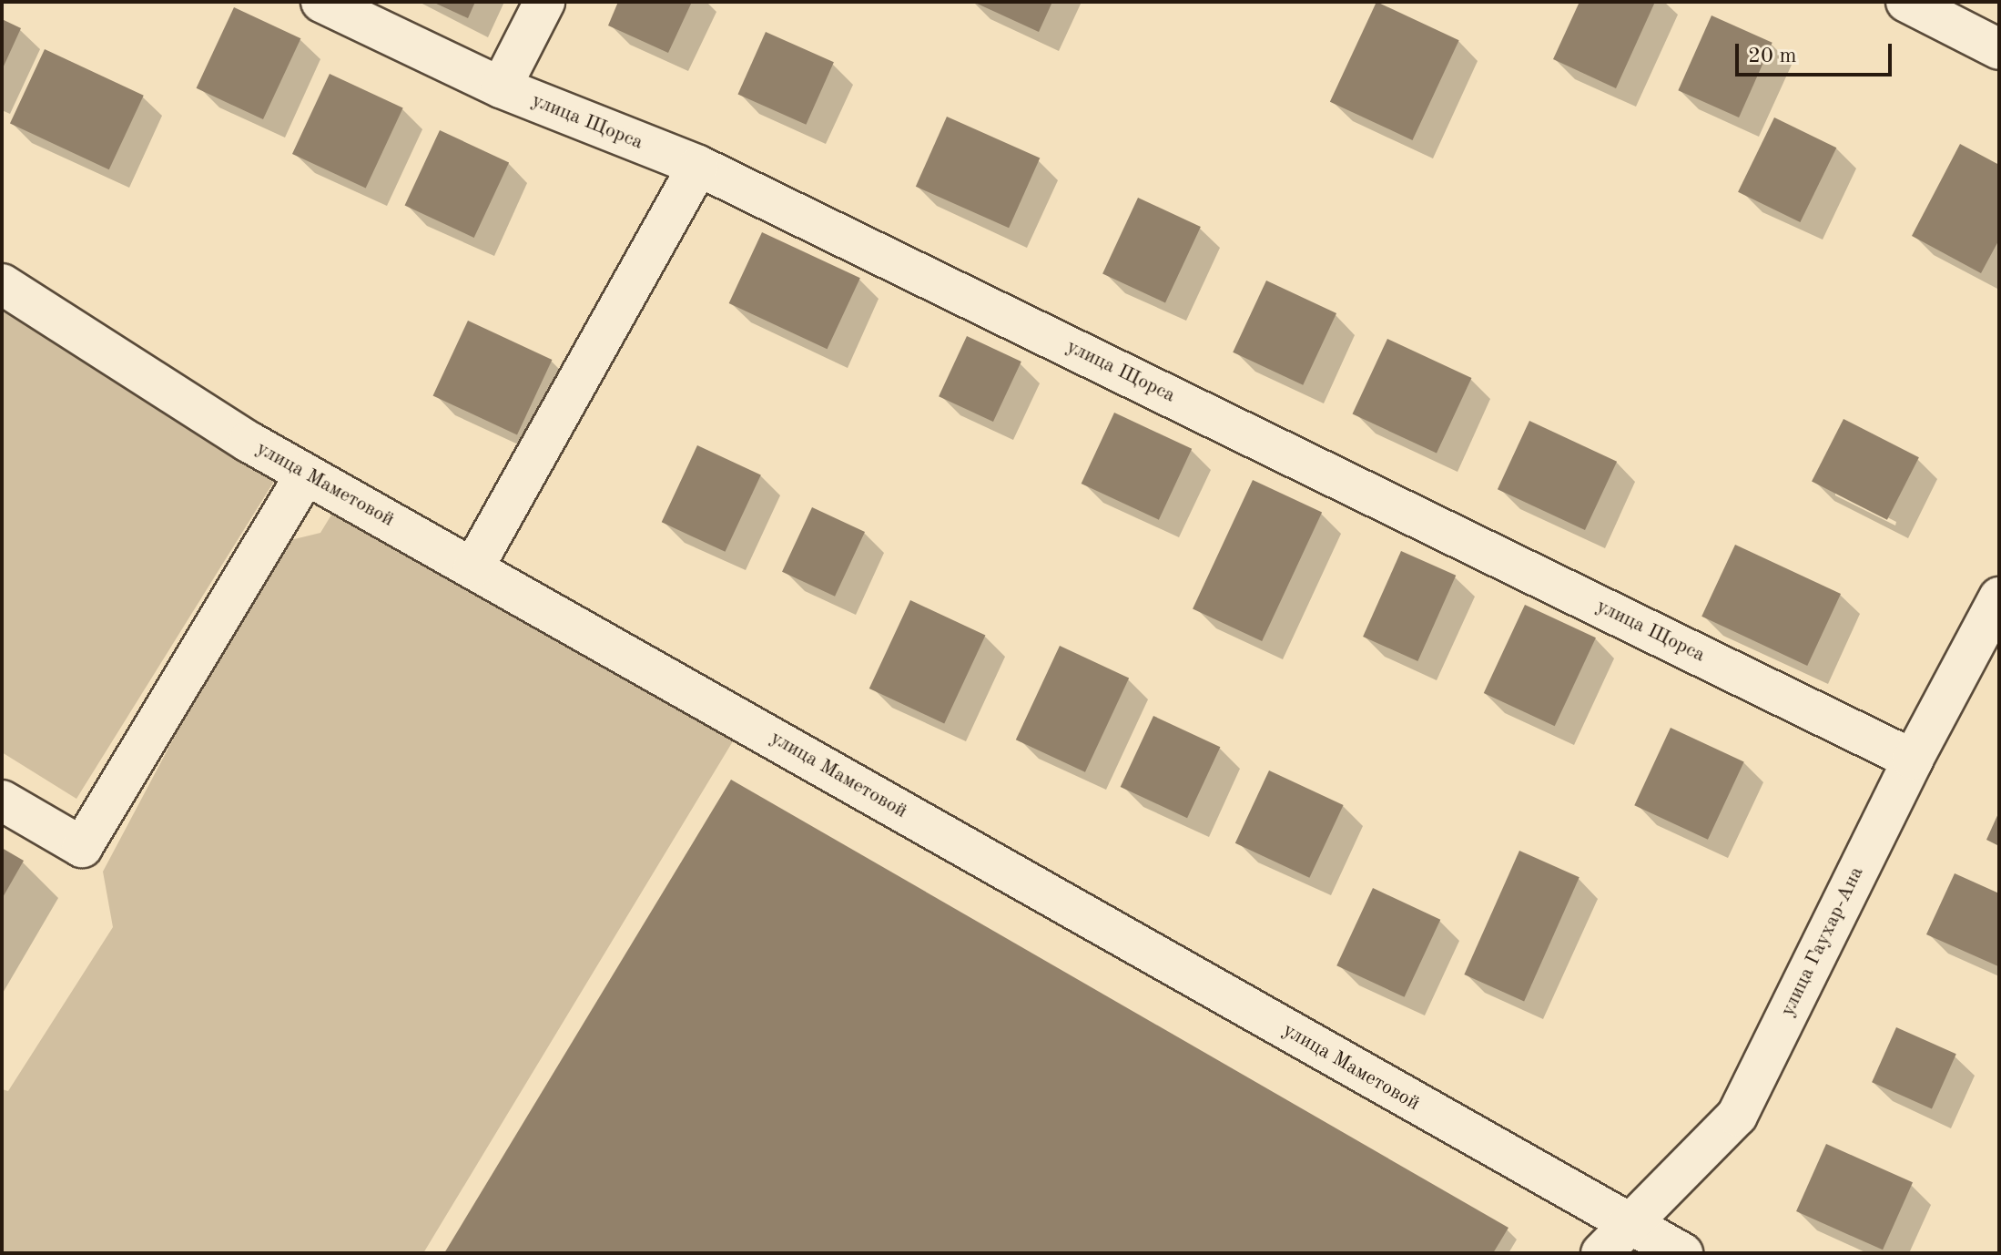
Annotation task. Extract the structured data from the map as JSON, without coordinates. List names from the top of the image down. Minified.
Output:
{"streets":{"street":["улица Щорса","улица Маметовой","улица Гаухар-Ана"]},"crossings":[["улица Щорса","улица Гаухар-Ана"],["улица Маметовой","улица Гаухар-Ана"]],"scale_bar":"20 m"}
